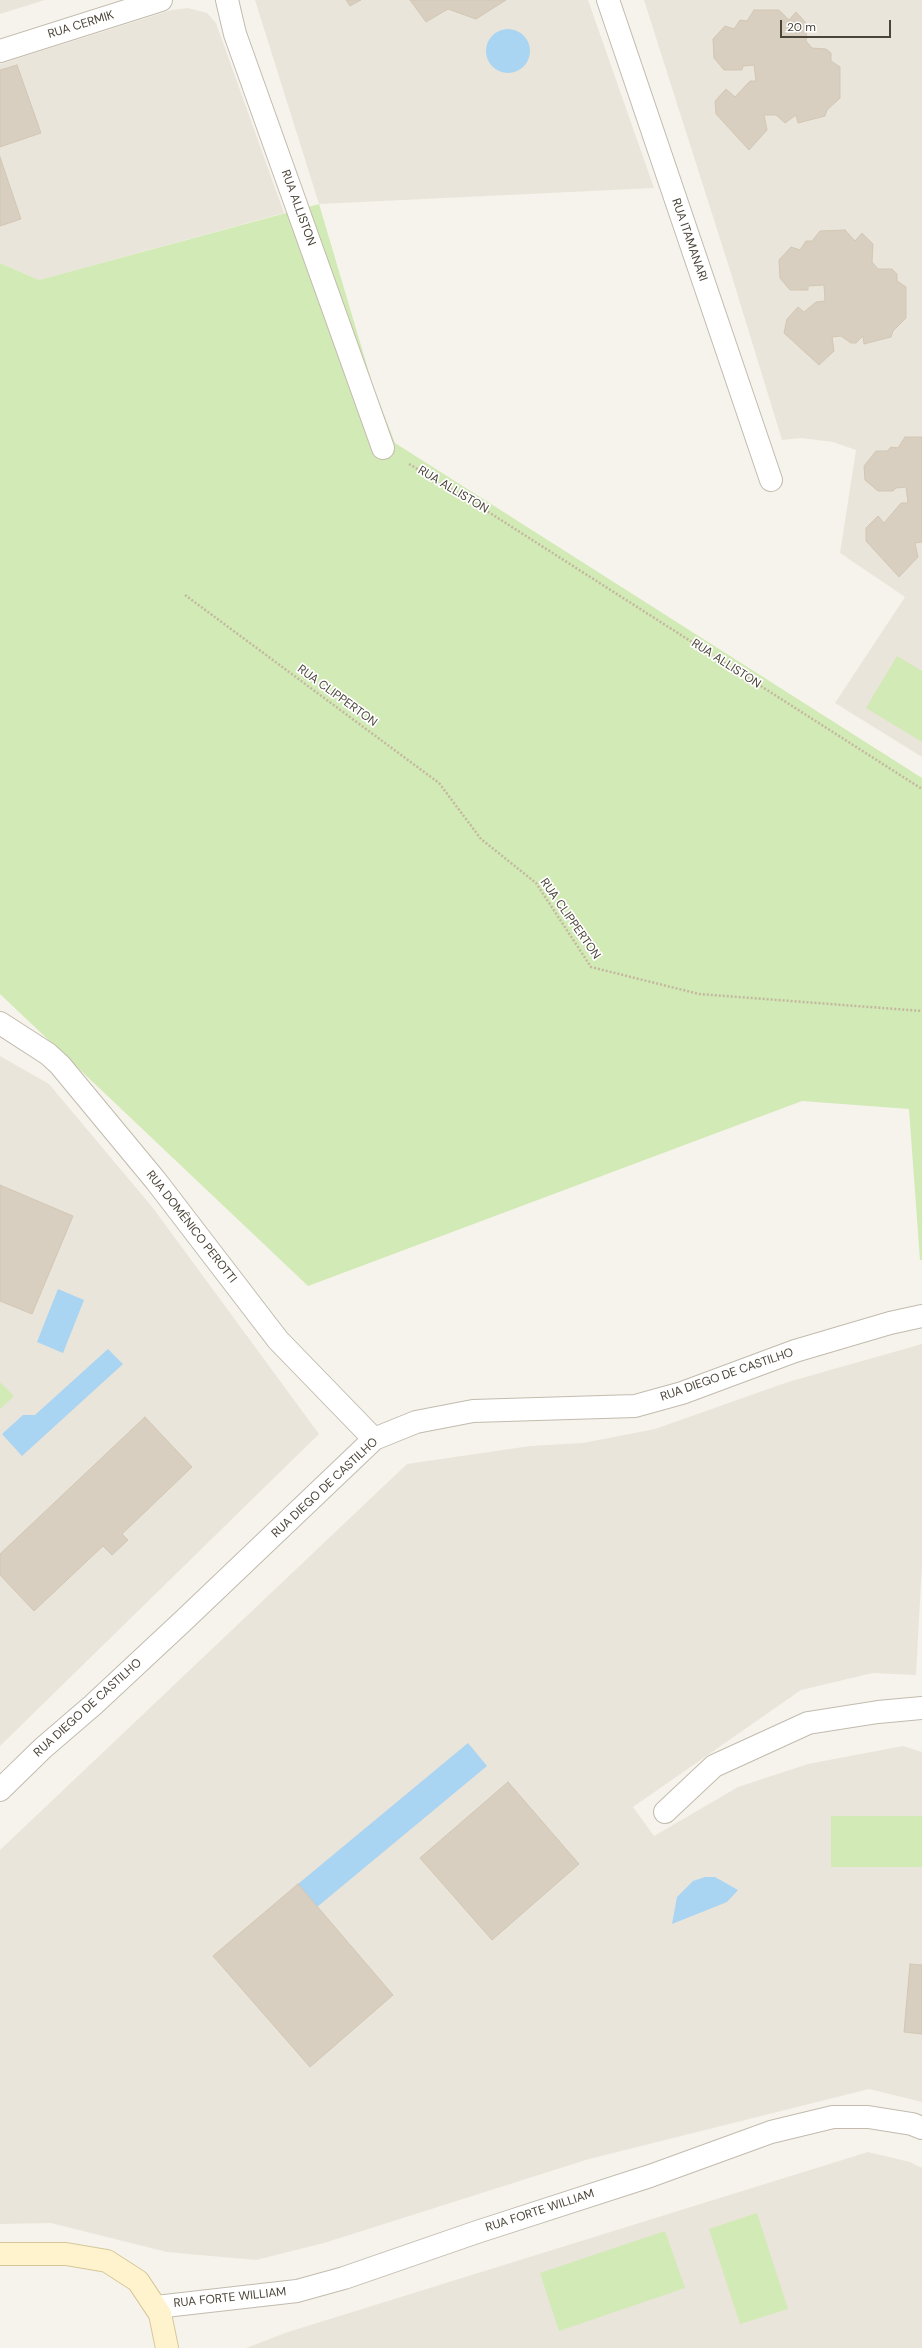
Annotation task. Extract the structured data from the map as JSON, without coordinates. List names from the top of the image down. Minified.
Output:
{"streets":{"street":["RUA CERMIK","RUA ALLISTON","RUA ITAMANARI","RUA DOMÊNICO PEROTTI","RUA DIEGO DE CASTILHO","RUA FORTE WILLIAM"],"path":["RUA CLIPPERTON"]},"crossings":[["RUA DOMÊNICO PEROTTI","RUA DIEGO DE CASTILHO"]],"scale_bar":"20 m"}
